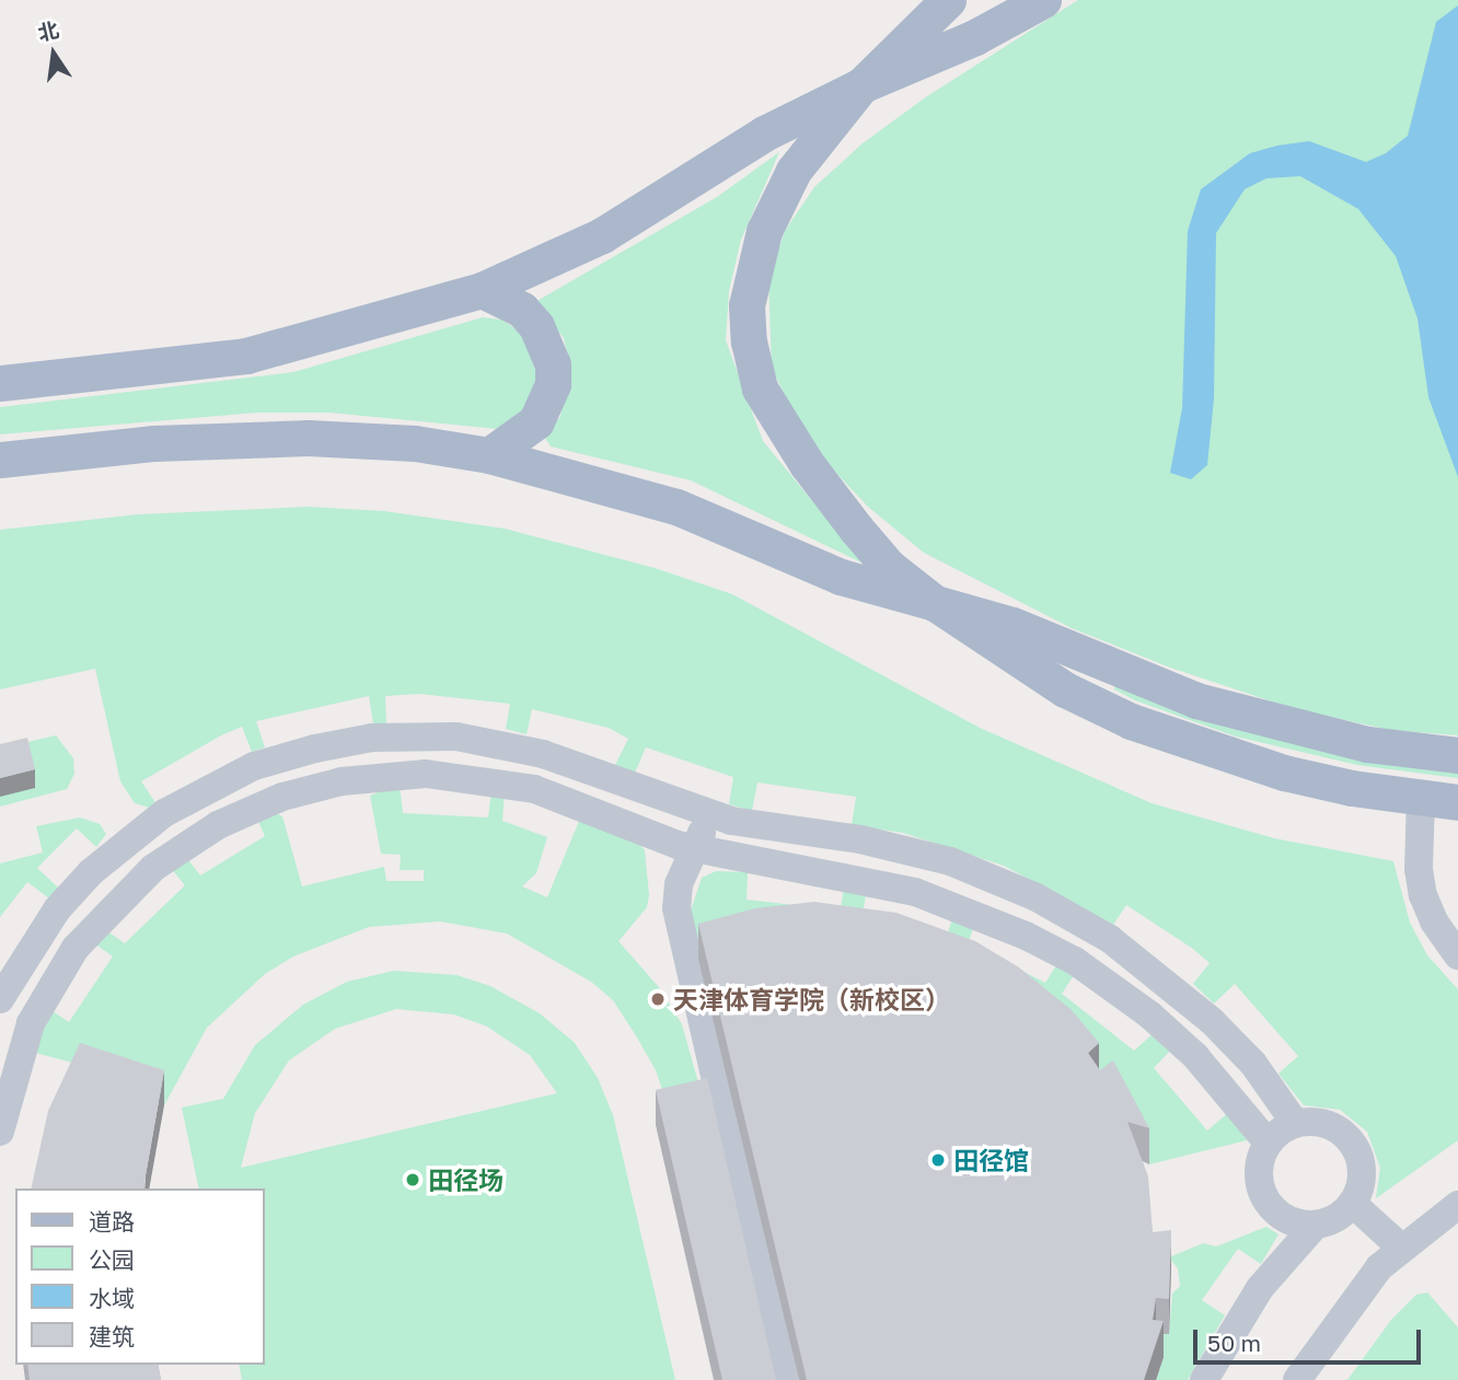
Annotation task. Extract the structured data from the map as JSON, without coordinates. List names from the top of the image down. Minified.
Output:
{"places":["天津体育学院（新校区）","田径馆","田径场"],"legend":["道路","公园","水域","建筑"],"scale_bar":"50 m","north":"top"}
